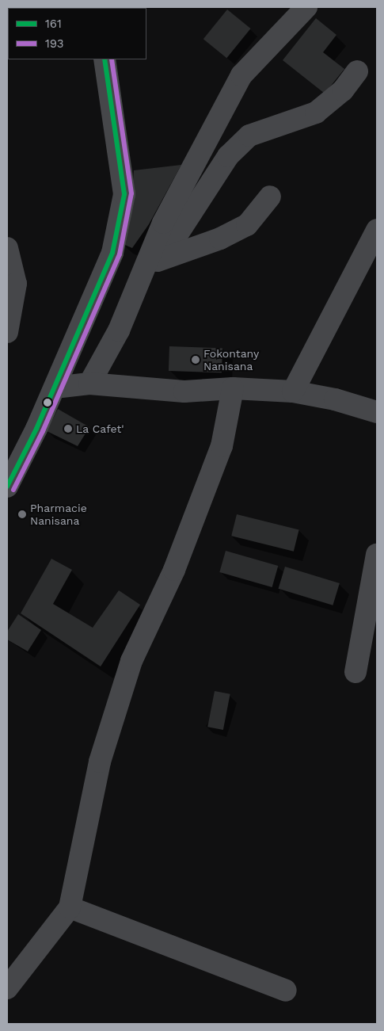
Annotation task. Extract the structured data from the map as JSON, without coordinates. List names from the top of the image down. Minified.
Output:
{"places":["Fokontany Nanisana","La Cafet'","Pharmacie Nanisana"],"lines":["transit line 161","transit line 193"],"legend":["161","193"]}
